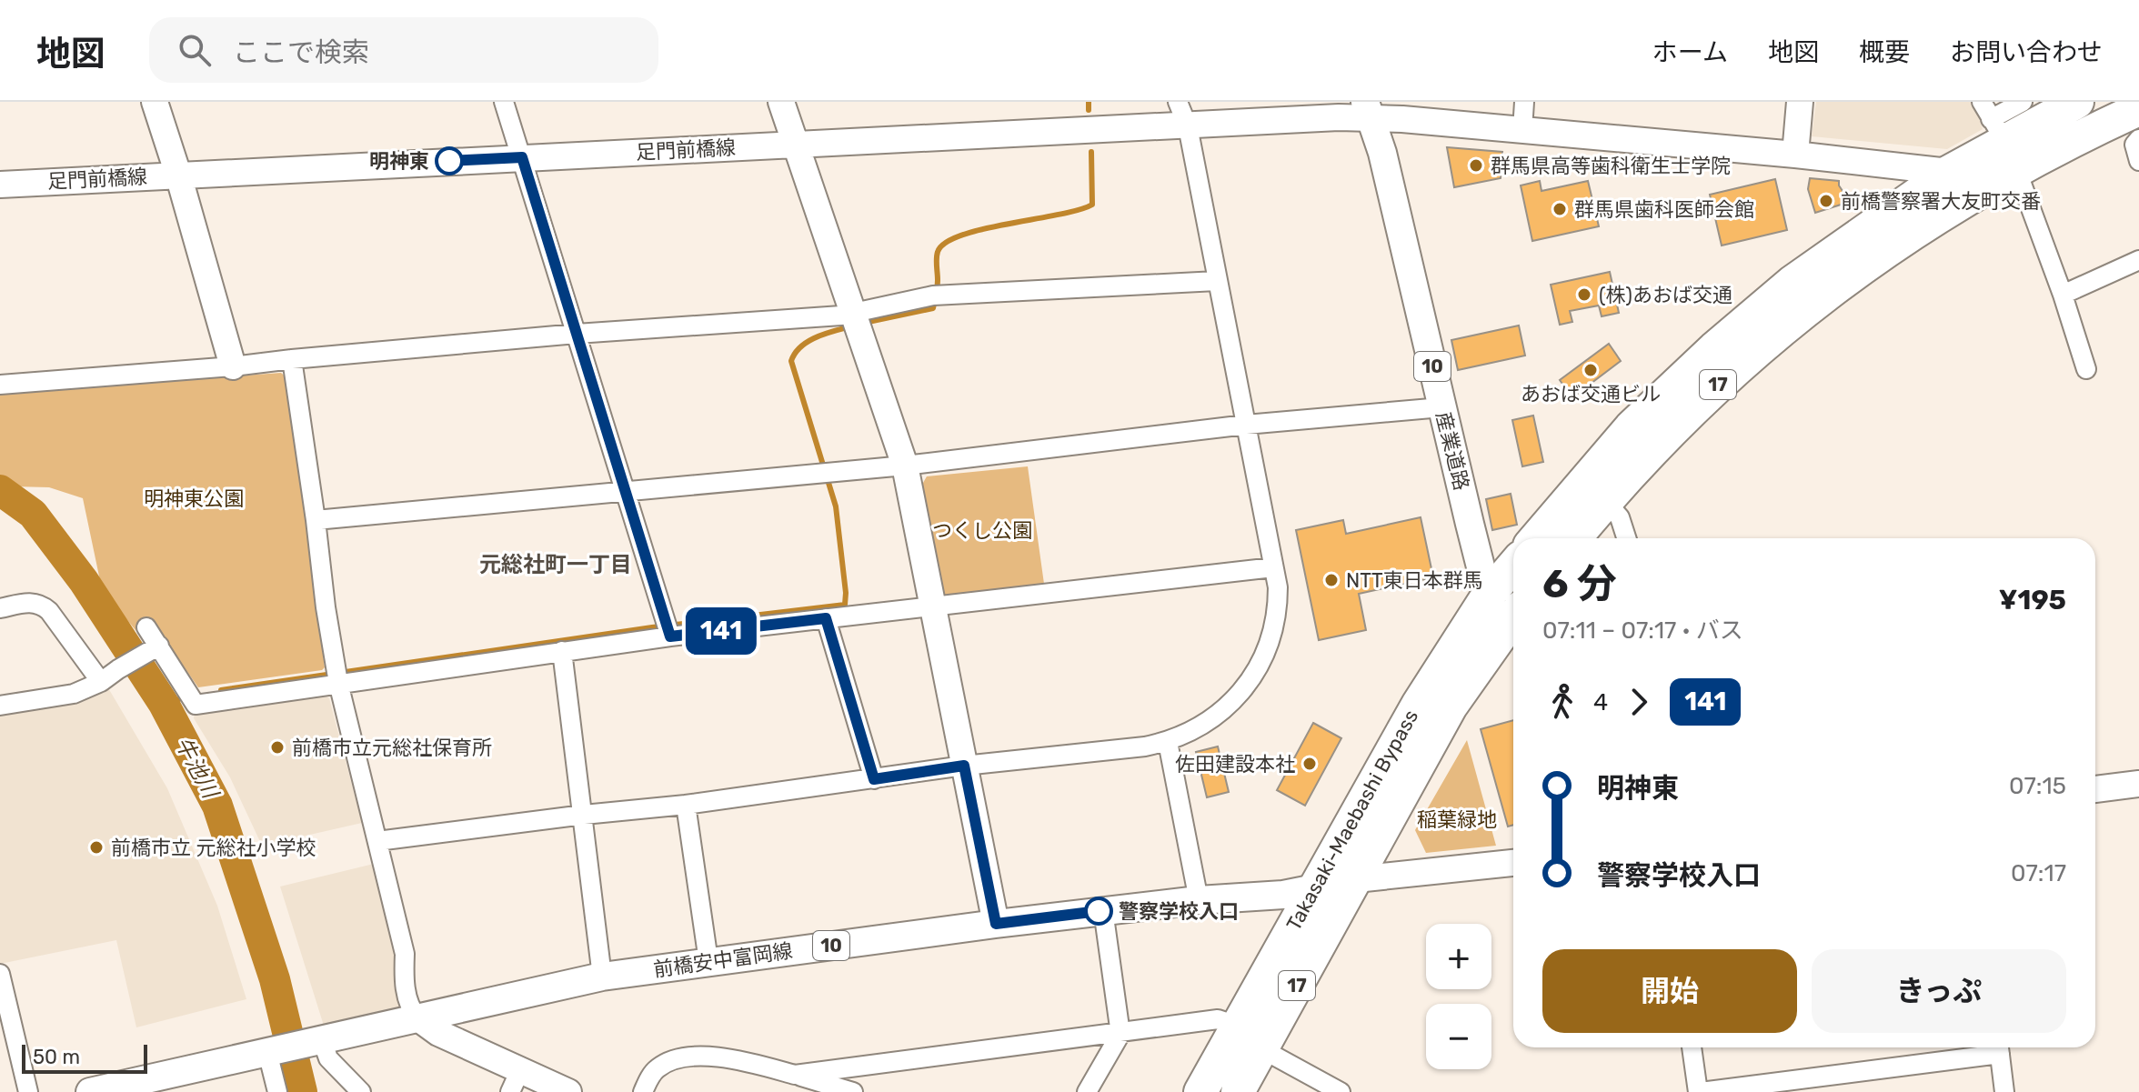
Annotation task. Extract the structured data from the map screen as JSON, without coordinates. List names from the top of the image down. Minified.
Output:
{"streets":{"highway":["17","Takasaki-Maebashi Bypass"],"main road":["10","産業道路","前橋安中富岡線"],"street":["足門前橋線"]},"crossings":[["足門前橋線","17"],["足門前橋線","産業道路"],["10","前橋安中富岡線"],["産業道路","Takasaki-Maebashi Bypass"],["Takasaki-Maebashi Bypass","前橋安中富岡線"]],"districts":["元総社町一丁目"],"water":["牛池川"],"parks":["明神東公園","つくし公園","稲葉緑地"],"places":["明神東","群馬県高等歯科衛生士学院","前橋警察署大友町交番","群馬県歯科医師会館","(株)あおば交通","あおば交通ビル","NTT東日本群馬","前橋市立元総社保育所","佐田建設本社","前橋市立 元総社小学校","警察学校入口"],"lines":["bus line 141"],"scale_bar":"50 m","page":{"header":"地図","search":"ここで検索","nav":["ホーム","地図","概要","お問い合わせ"],"on_map":"141","heading":["6 分","07:11 – 07:17 · バス","¥195"],"legs":["4","141"],"list":[{"name":"明神東","value":"07:15"},{"name":"警察学校入口","value":"07:17"}],"map_buttons":["+","−"],"buttons":["開始","きっぷ"],"scale":"50 m"}}
